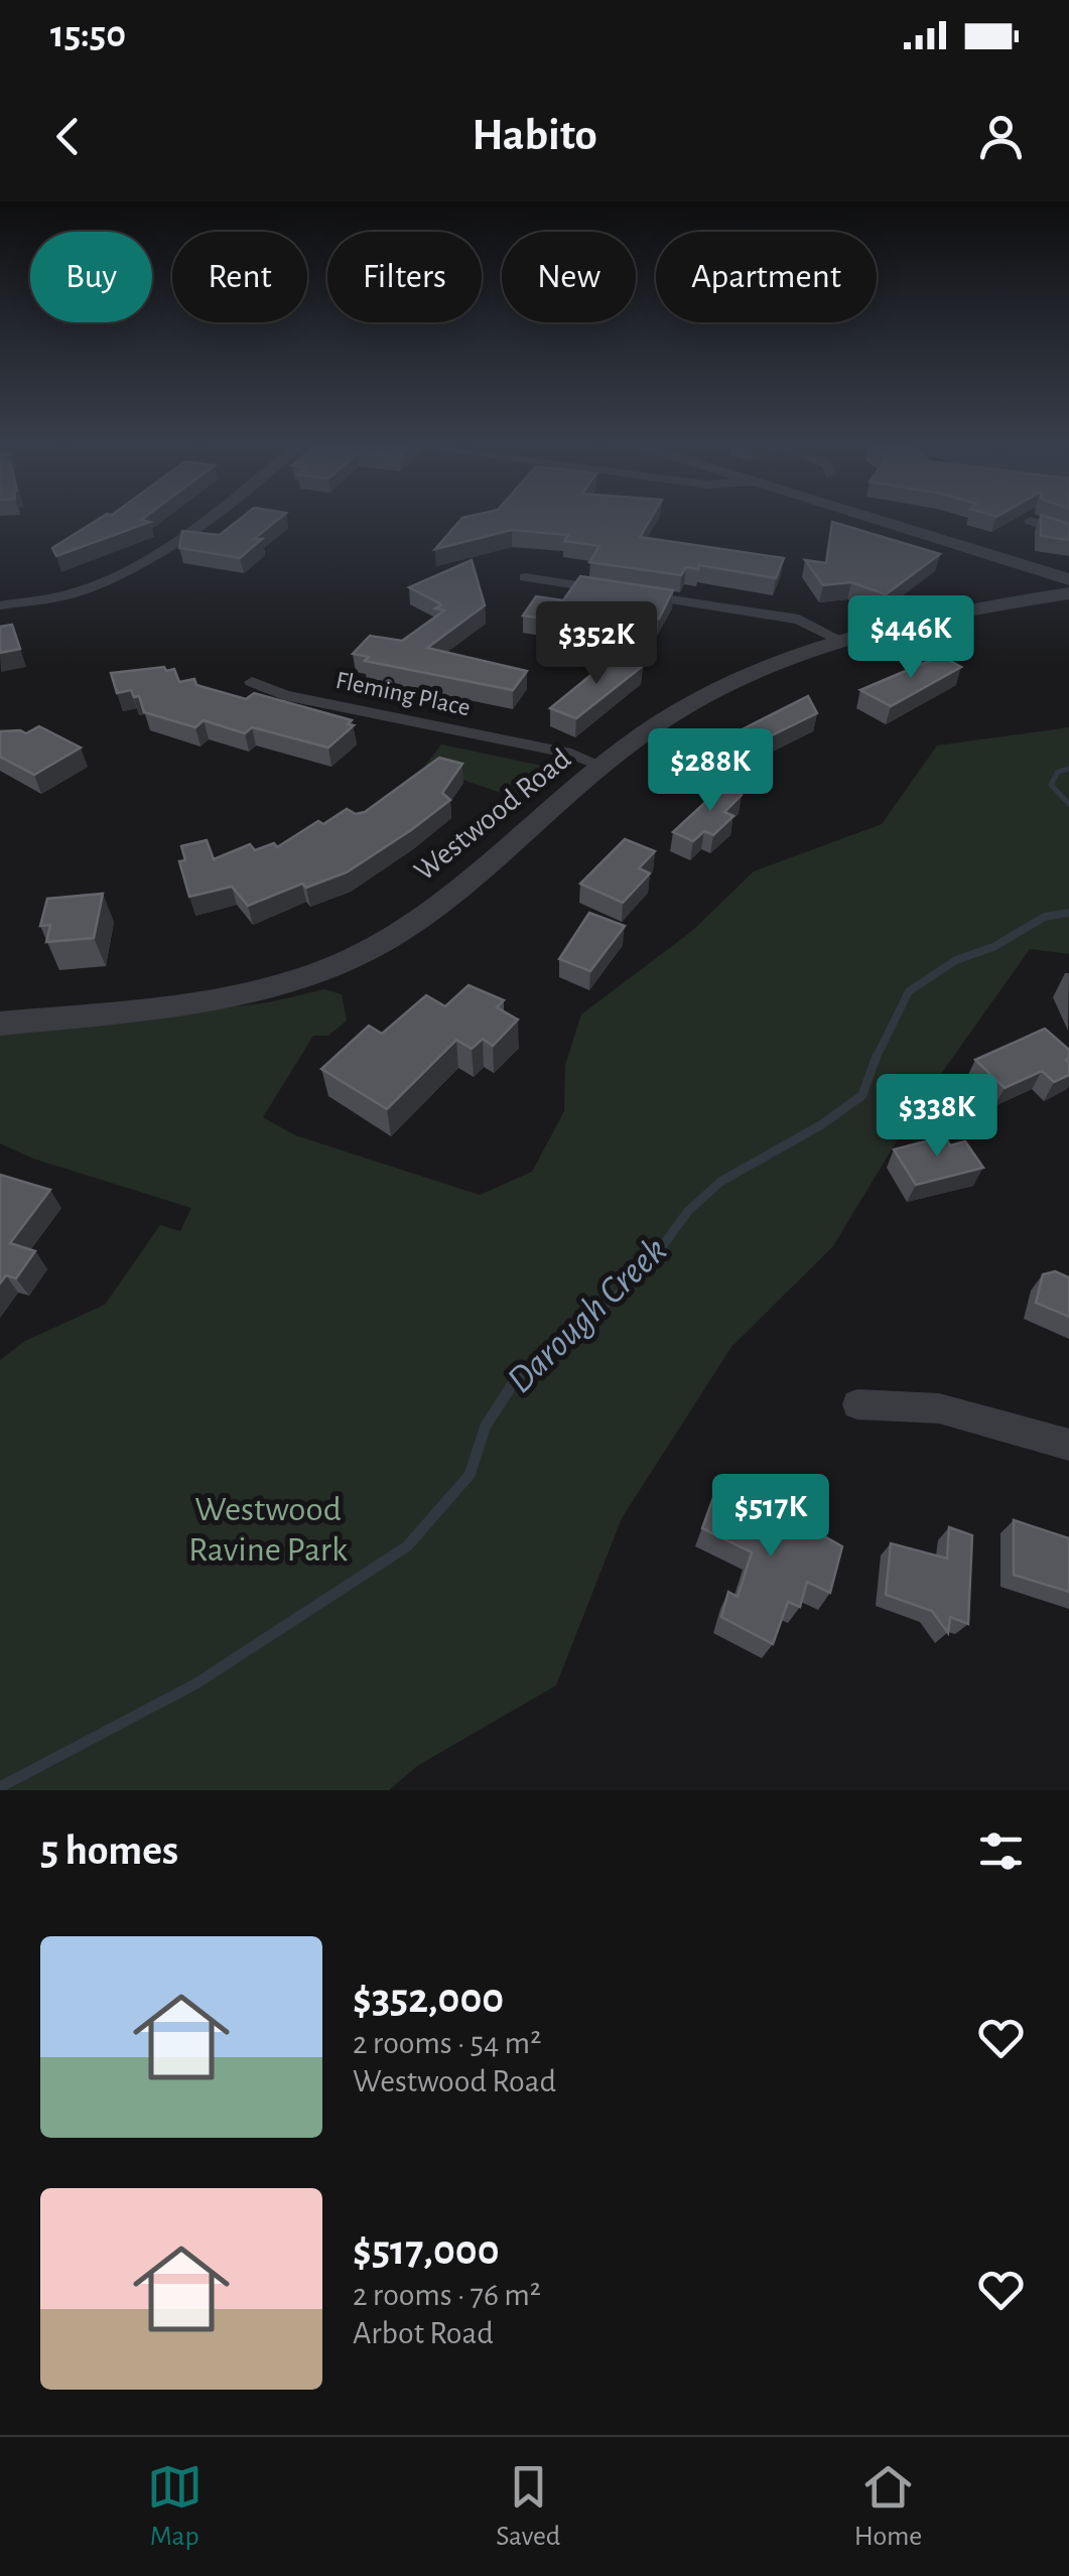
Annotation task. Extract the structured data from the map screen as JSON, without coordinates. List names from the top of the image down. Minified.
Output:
{"streets":{"street":["Fleming Place","Westwood Road"]},"crossings":[["Fleming Place","Westwood Road"]],"water":["Darough Creek"],"parks":["Westwood Ravine Park"],"page":{"status":"15:50","header":"Habito","chip":["Buy","Rent","Filters","New","Apartment"],"price":["$446K","$352K","$288K","$338K","$517K"],"heading":"5 homes","list":[{"name":"$352,000","note":"2 rooms · 54 m² · Westwood Road"},{"name":"$517,000","note":"2 rooms · 76 m² · Arbot Road"}],"tabs":["Map","Saved","Home"]}}
